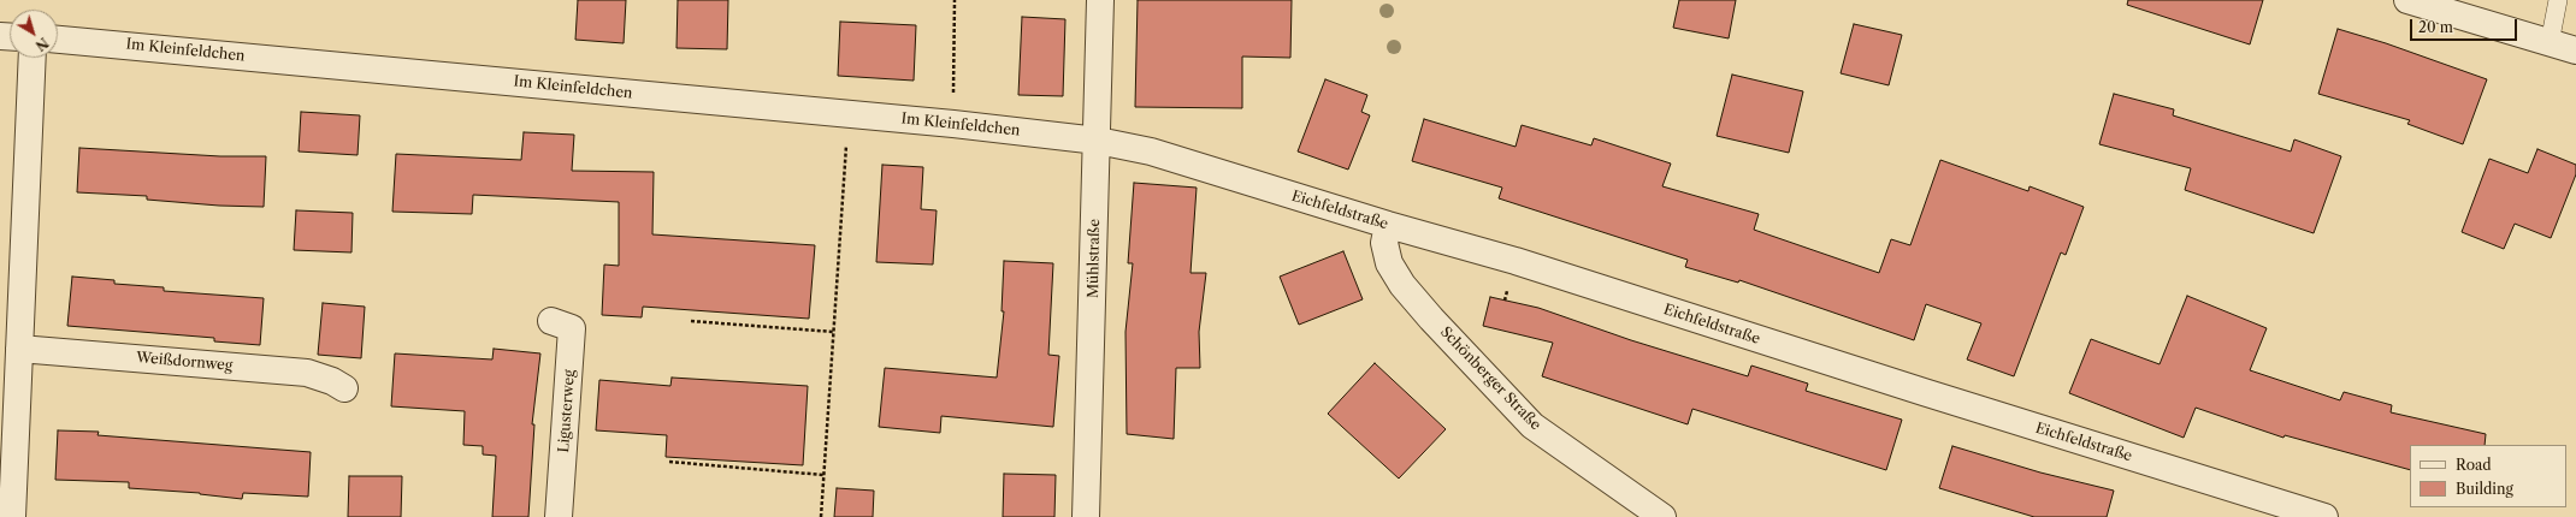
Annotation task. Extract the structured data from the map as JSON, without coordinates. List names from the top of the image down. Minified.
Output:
{"streets":{"street":["Im Kleinfeldchen","Eichfeldstraße","Mühlstraße","Weißdornweg","Schönberger Straße","Ligusterweg"]},"crossings":[["Im Kleinfeldchen","Eichfeldstraße"],["Im Kleinfeldchen","Mühlstraße"],["Eichfeldstraße","Mühlstraße"],["Eichfeldstraße","Schönberger Straße"]],"legend":["Road","Building"],"scale_bar":"20 m","north":"bottom right"}
